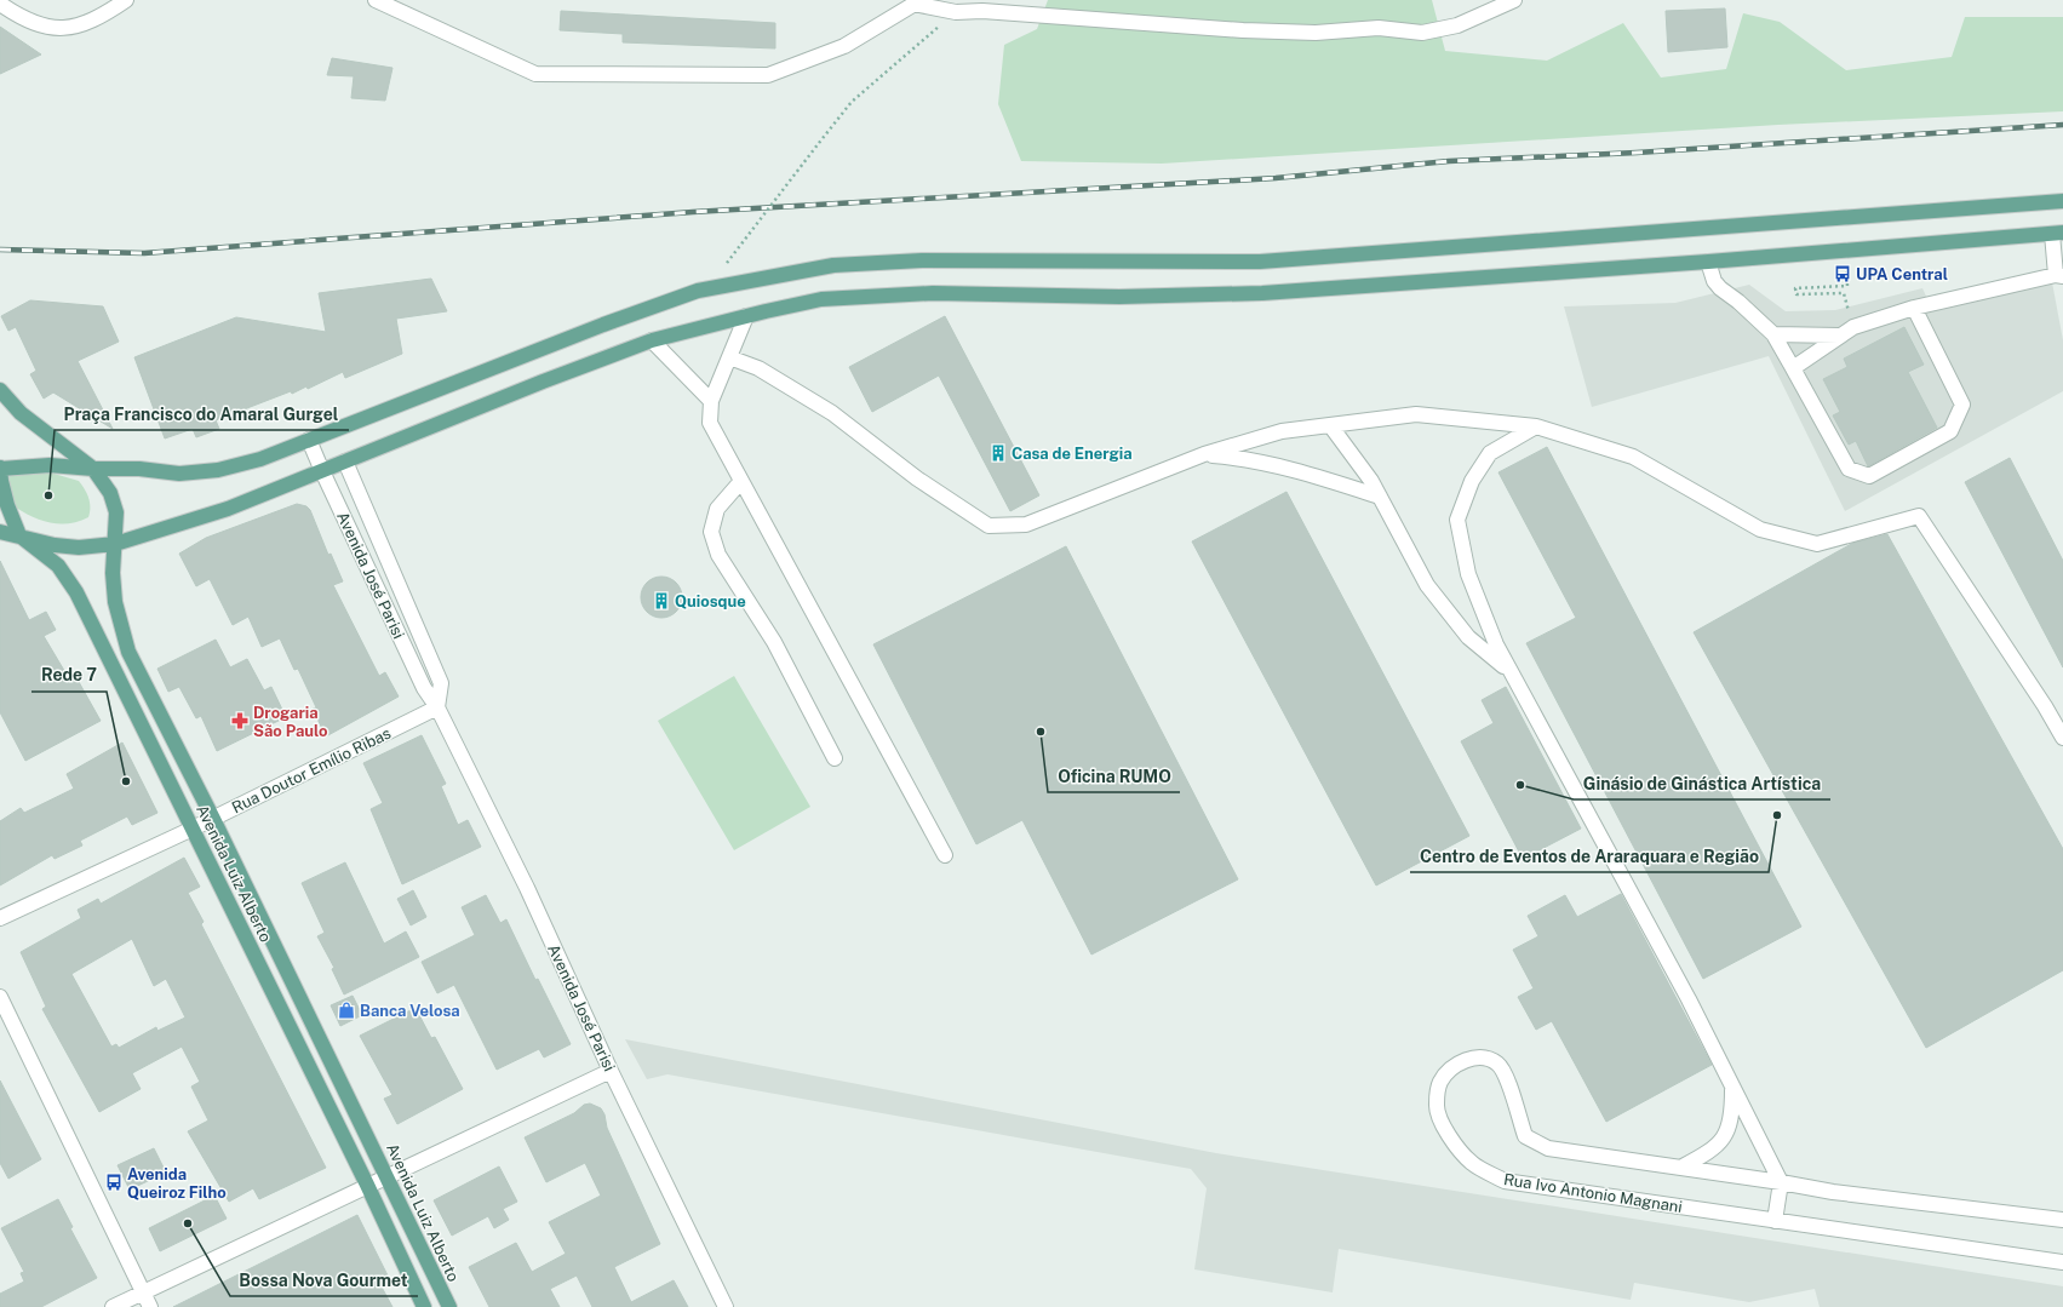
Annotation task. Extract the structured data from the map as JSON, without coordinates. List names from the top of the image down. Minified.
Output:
{"streets":{"main road":["Avenida Luiz Alberto"],"street":["Avenida José Parisi","Rua Doutor Emílio Ribas","Rua Ivo Antonio Magnani"]},"crossings":[["Avenida José Parisi","Rua Doutor Emílio Ribas"],["Rua Doutor Emílio Ribas","Avenida Luiz Alberto"]],"places":{"bus stop":["UPA Central","Avenida Queiroz Filho"],"building":["Casa de Energia","Quiosque"],"other":["Praça Francisco do Amaral Gurgel","Oficina RUMO","Rede 7","Ginásio de Ginástica Artística","Centro de Eventos de Araraquara e Região","Bossa Nova Gourmet"],"pharmacy":["Drogaria São Paulo"],"shop":["Banca Velosa"]}}
